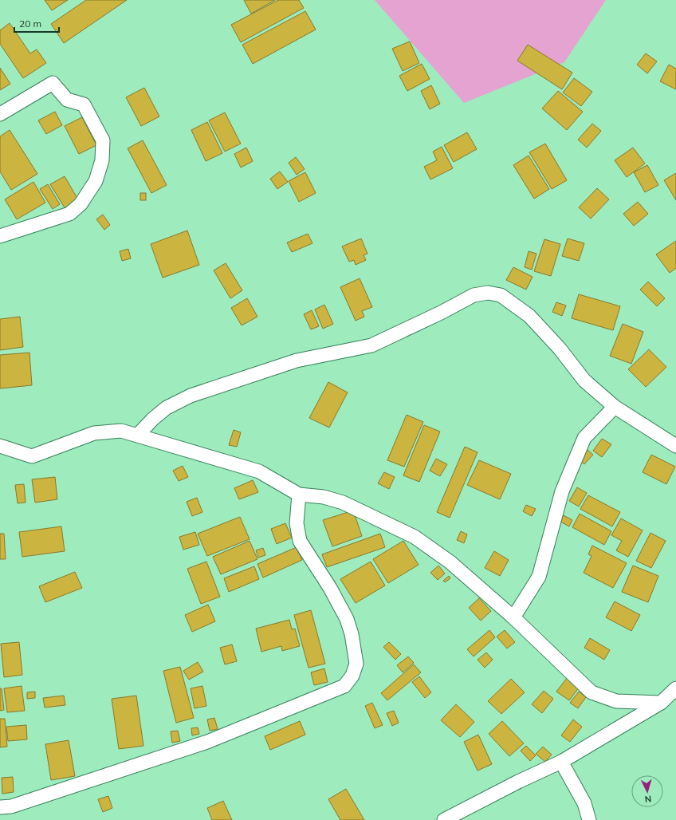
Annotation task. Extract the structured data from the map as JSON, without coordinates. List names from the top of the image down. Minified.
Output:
{"scale_bar":"20 m","north":"bottom"}
